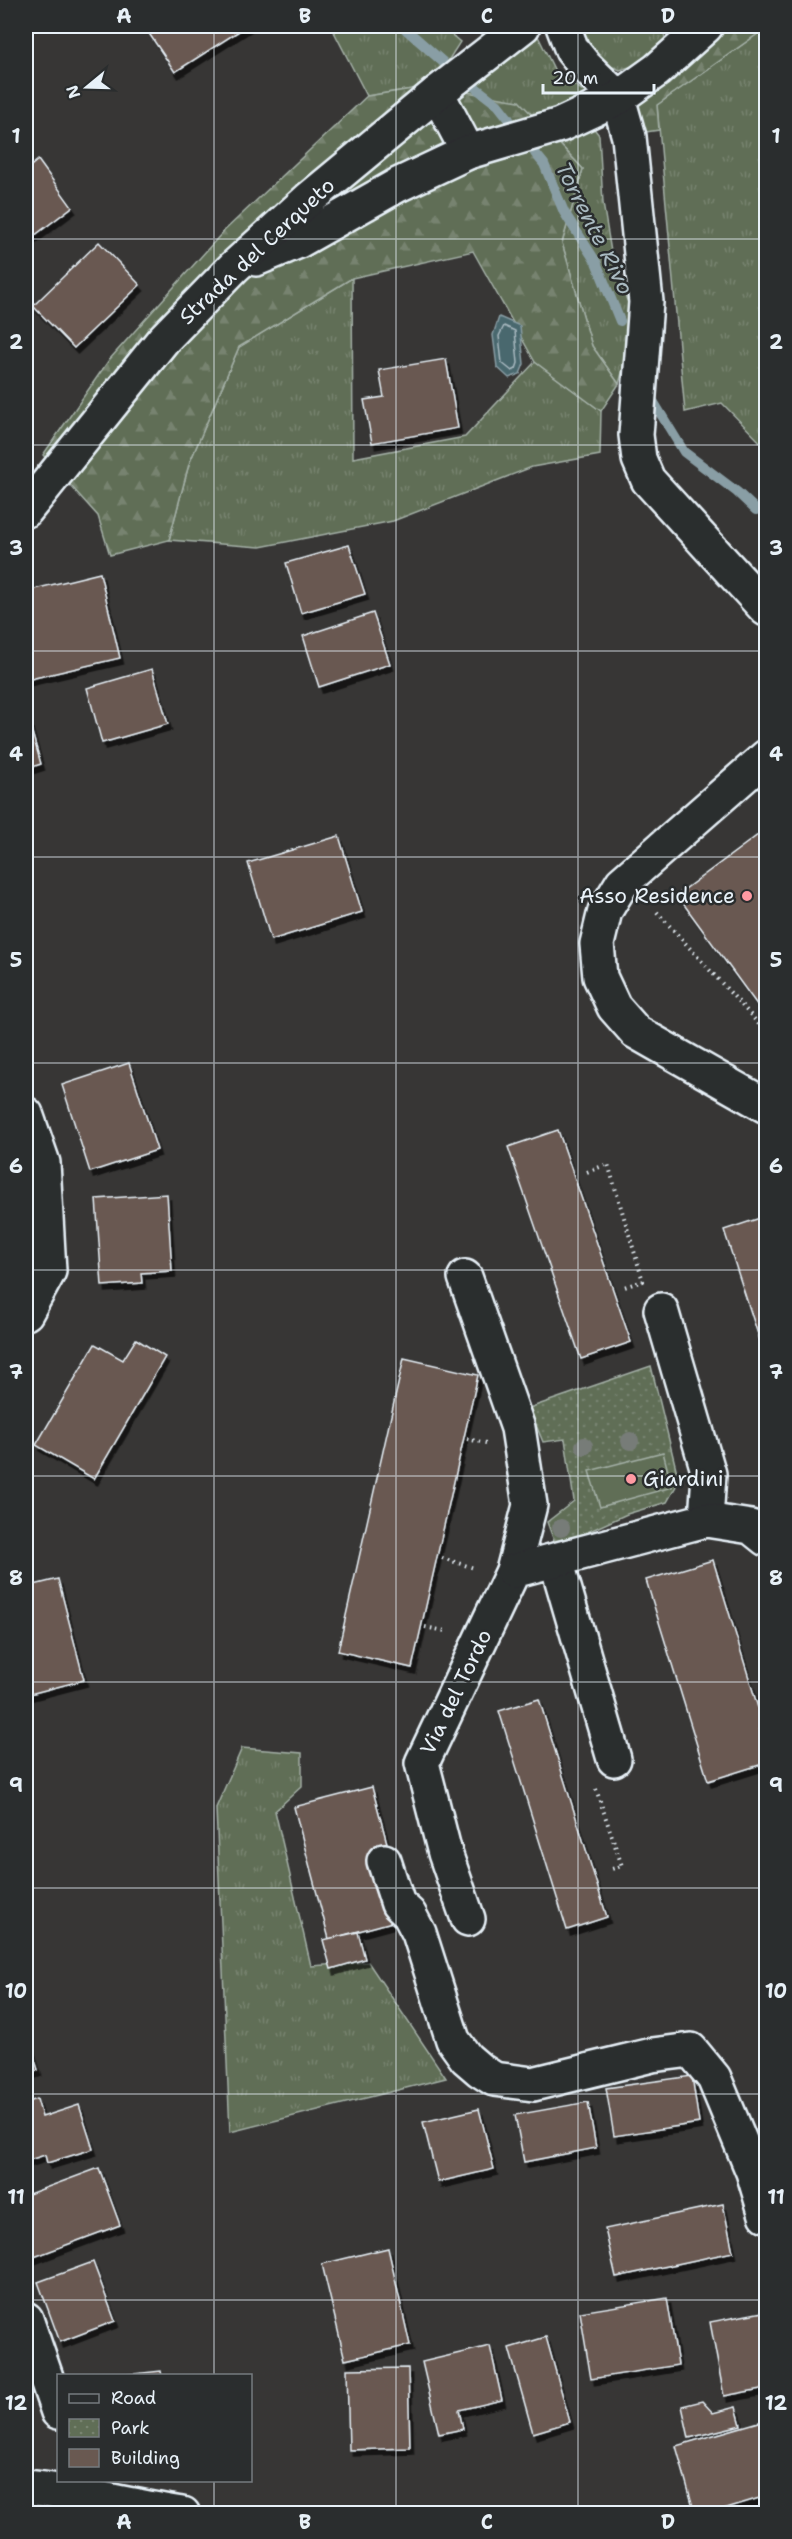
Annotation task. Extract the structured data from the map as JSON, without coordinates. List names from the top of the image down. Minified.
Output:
{"streets":{"street":["Strada del Cerqueto","Via del Tordo"]},"water":["Torrente Rivo"],"places":["Asso Residence","Giardini"],"legend":["Road","Park","Building"],"scale_bar":"20 m","north":"left","grid":{"columns":["A","B","C","D"],"rows":["1","2","3","4","5","6","7","8","9","10","11","12"]}}
